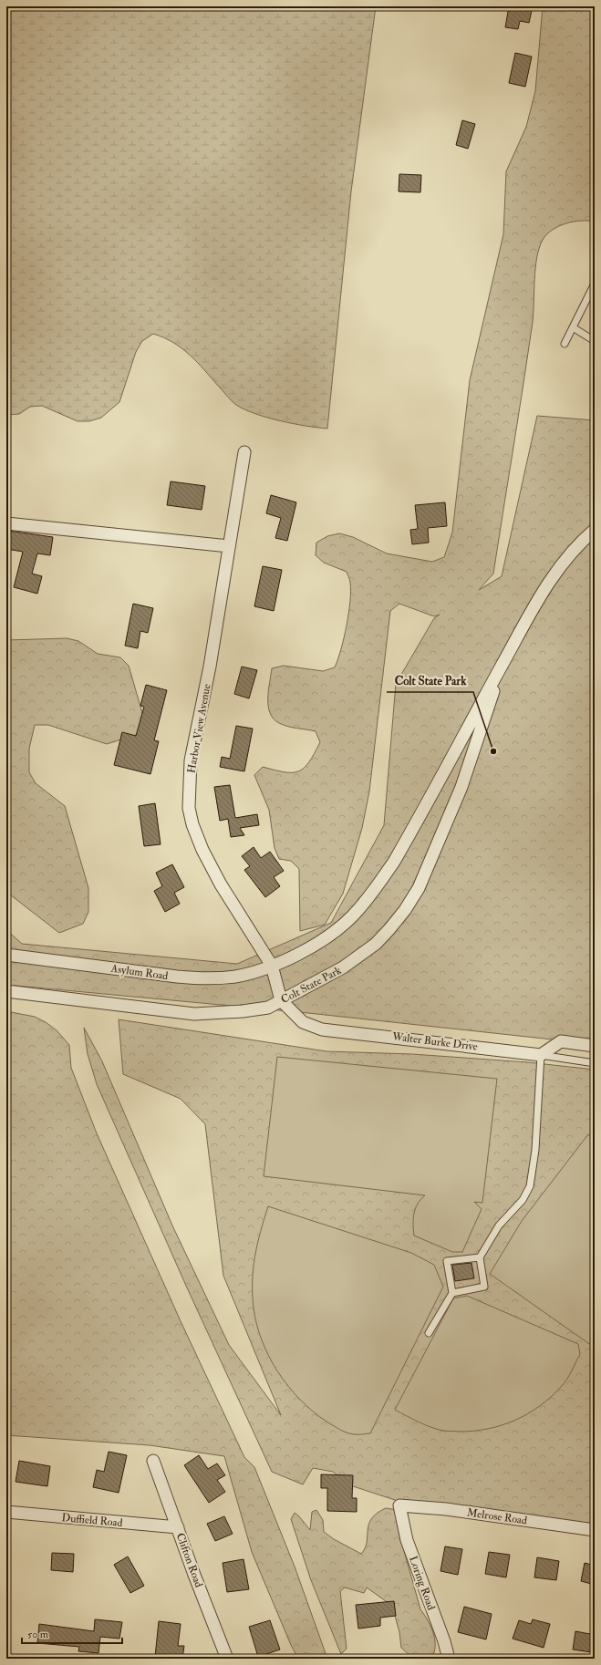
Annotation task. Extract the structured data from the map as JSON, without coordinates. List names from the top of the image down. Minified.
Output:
{"streets":{"street":["Harbor View Avenue","Asylum Road","Colt State Park","Walter Burke Drive","Melrose Road","Duffield Road","Clifton Road","Loring Road"]},"crossings":[["Harbor View Avenue","Asylum Road"],["Harbor View Avenue","Colt State Park"],["Harbor View Avenue","Walter Burke Drive"],["Asylum Road","Colt State Park"],["Colt State Park","Walter Burke Drive"],["Melrose Road","Loring Road"],["Duffield Road","Clifton Road"]],"places":["Colt State Park"],"scale_bar":"50 m"}
